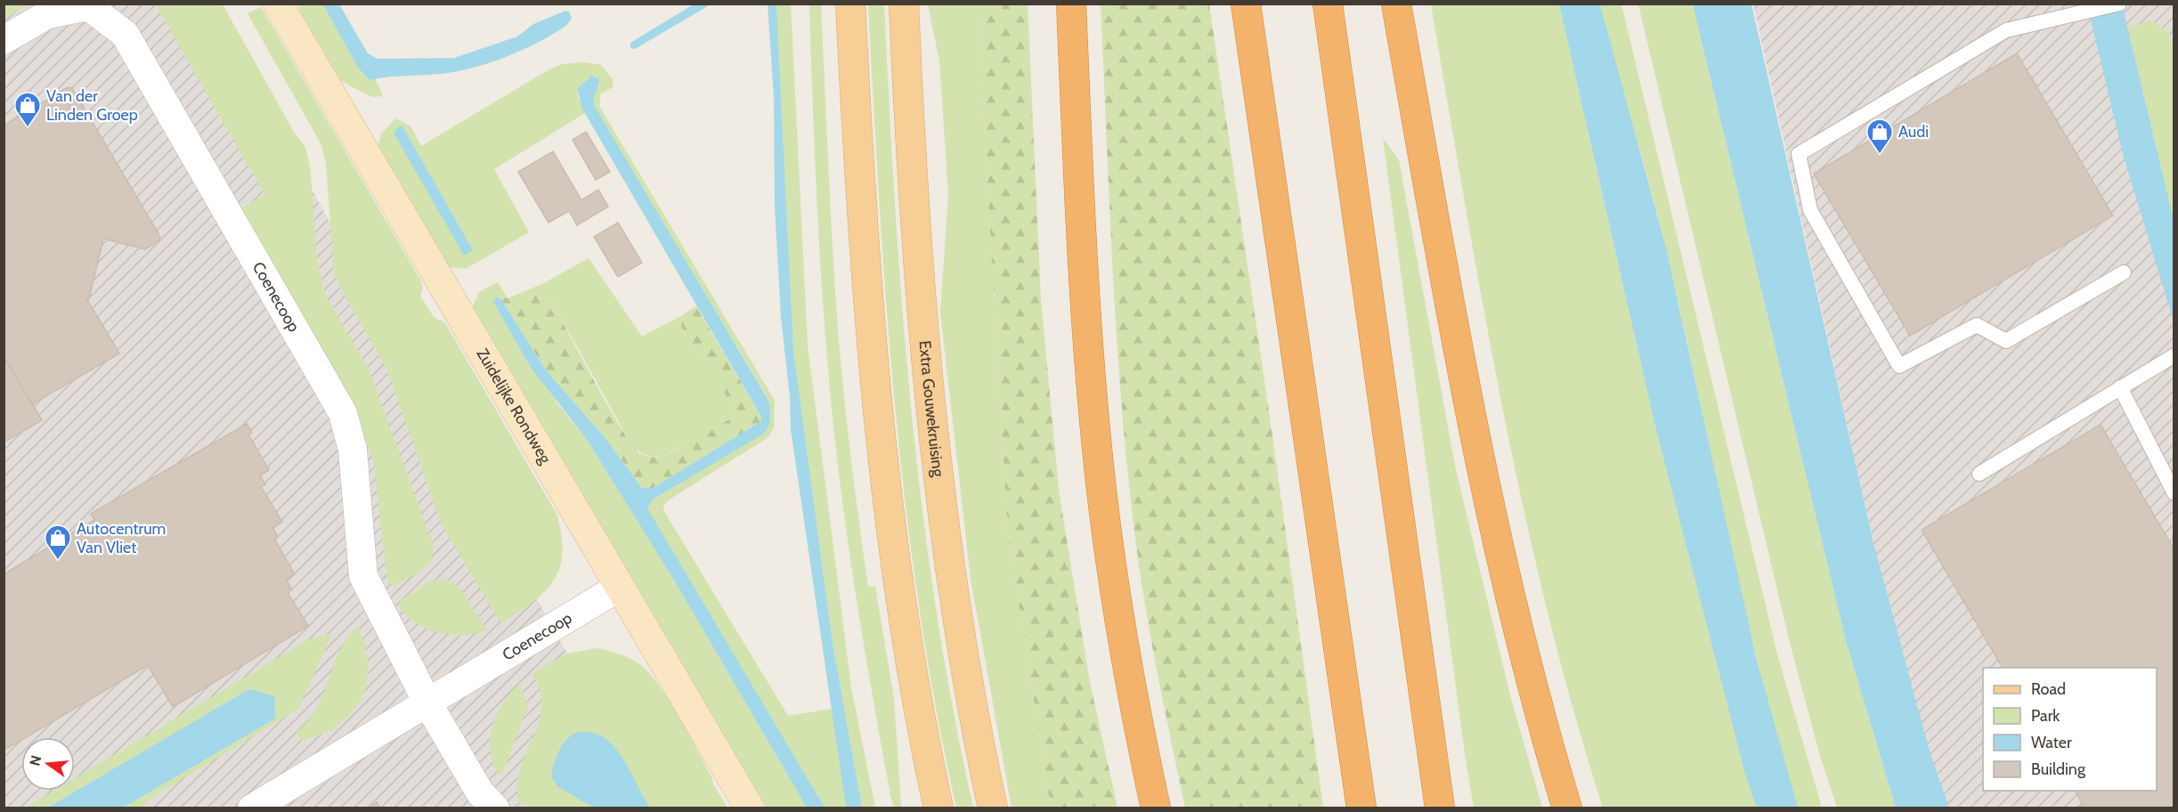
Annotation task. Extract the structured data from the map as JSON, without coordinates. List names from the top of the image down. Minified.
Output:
{"streets":{"main road":["Zuidelijke Rondweg","Extra Gouwekruising"],"street":["Coenecoop"]},"crossings":[["Coenecoop","Zuidelijke Rondweg"]],"places":{"shop":["Van der Linden Groep","Audi","Autocentrum Van Vliet"]},"legend":["Road","Park","Water","Building"],"north":"left"}
